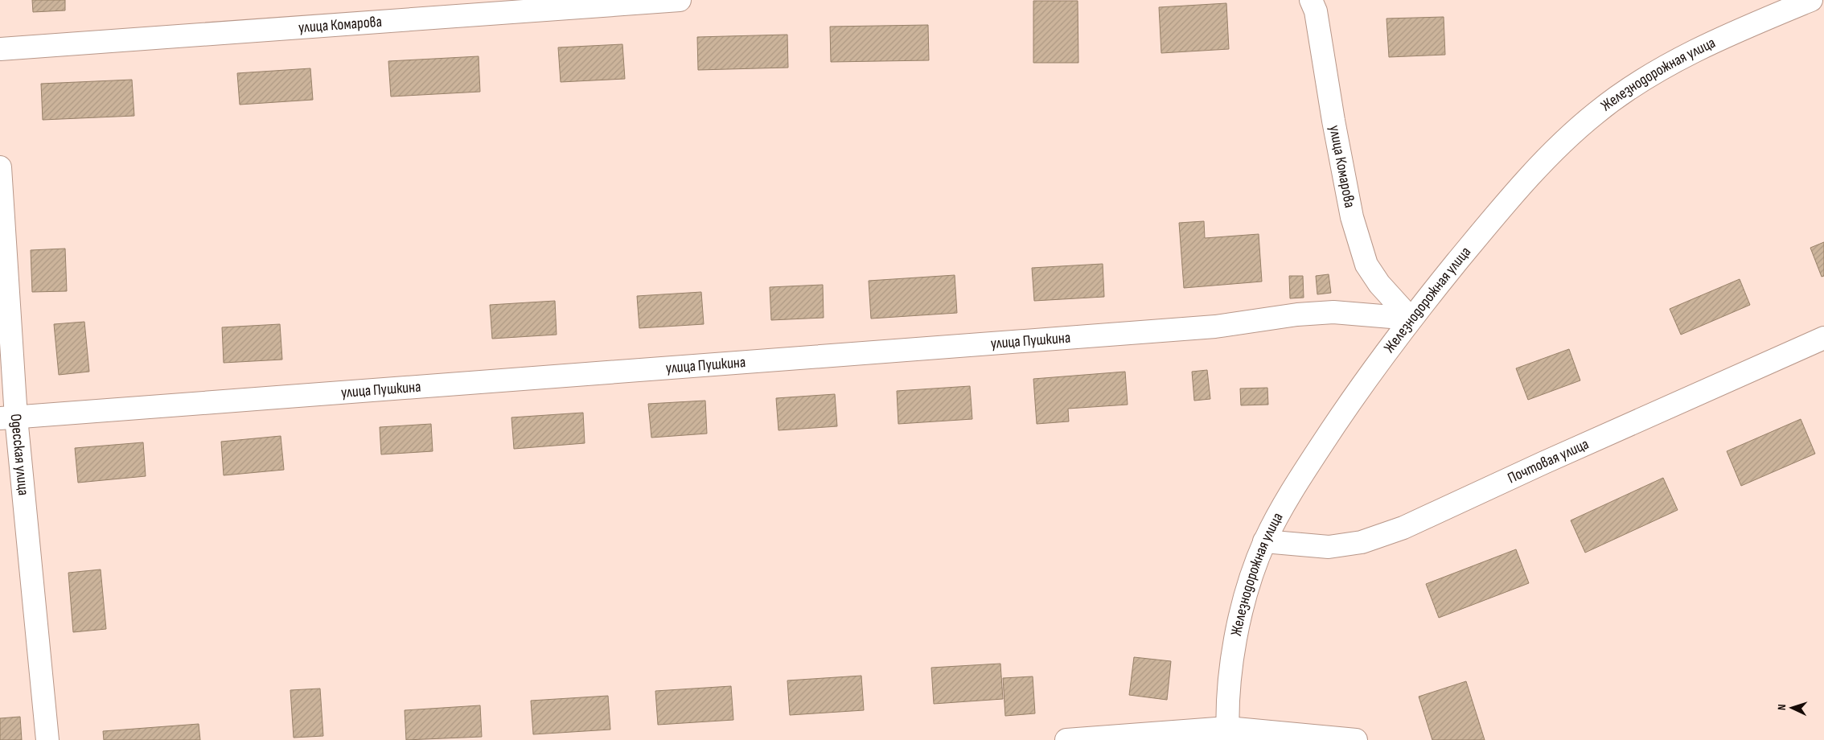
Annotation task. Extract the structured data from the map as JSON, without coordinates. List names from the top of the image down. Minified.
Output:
{"streets":{"street":["улица Комарова","Железнодорожная улица","улица Пушкина","Одесская улица","Почтовая улица"]},"crossings":[["улица Комарова","Железнодорожная улица"],["улица Комарова","улица Пушкина"],["Железнодорожная улица","улица Пушкина"],["Железнодорожная улица","Почтовая улица"],["улица Пушкина","Одесская улица"]],"north":"left"}
